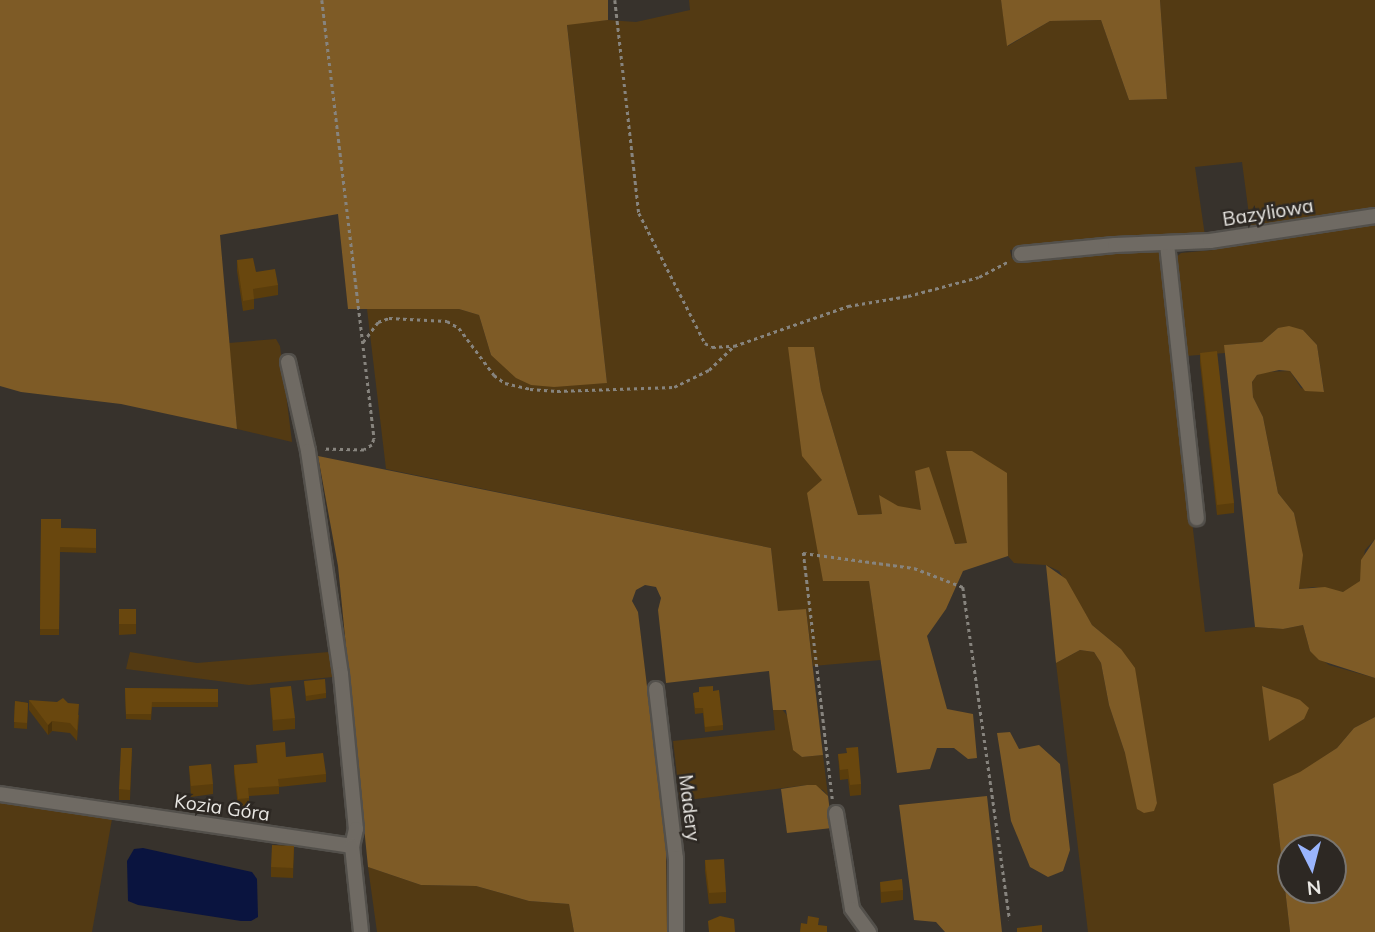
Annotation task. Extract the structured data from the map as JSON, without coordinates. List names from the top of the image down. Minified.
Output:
{"streets":{"street":["Bazyliowa","Kozia Góra","Madery"]},"north":"bottom"}
